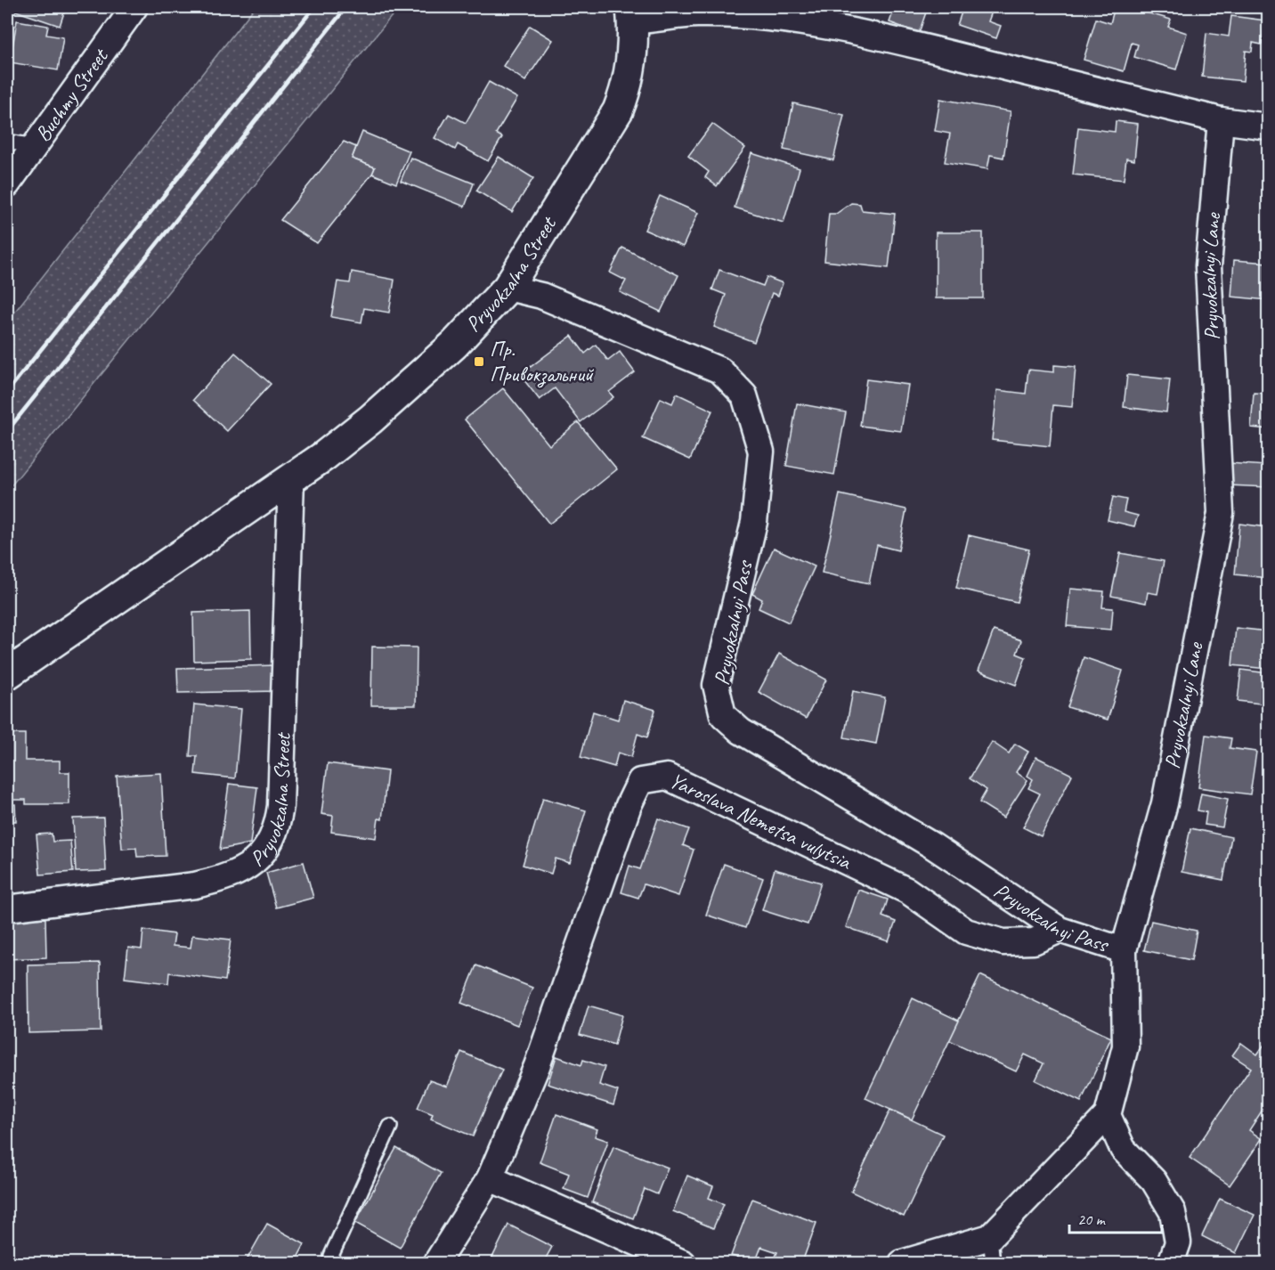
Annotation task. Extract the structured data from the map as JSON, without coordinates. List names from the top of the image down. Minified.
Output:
{"streets":{"street":["Buchmy Street","Pryvokzalna Street","Pryvokzalnyi Lane","Pryvokzalnyi Pass","Yaroslava Nemetsa vulytsia"]},"crossings":[["Pryvokzalna Street","Pryvokzalnyi Pass"],["Pryvokzalnyi Lane","Pryvokzalnyi Pass"],["Pryvokzalnyi Pass","Yaroslava Nemetsa vulytsia"]],"places":{"transit":["Пр. Привокзальний"]},"scale_bar":"20 m"}
